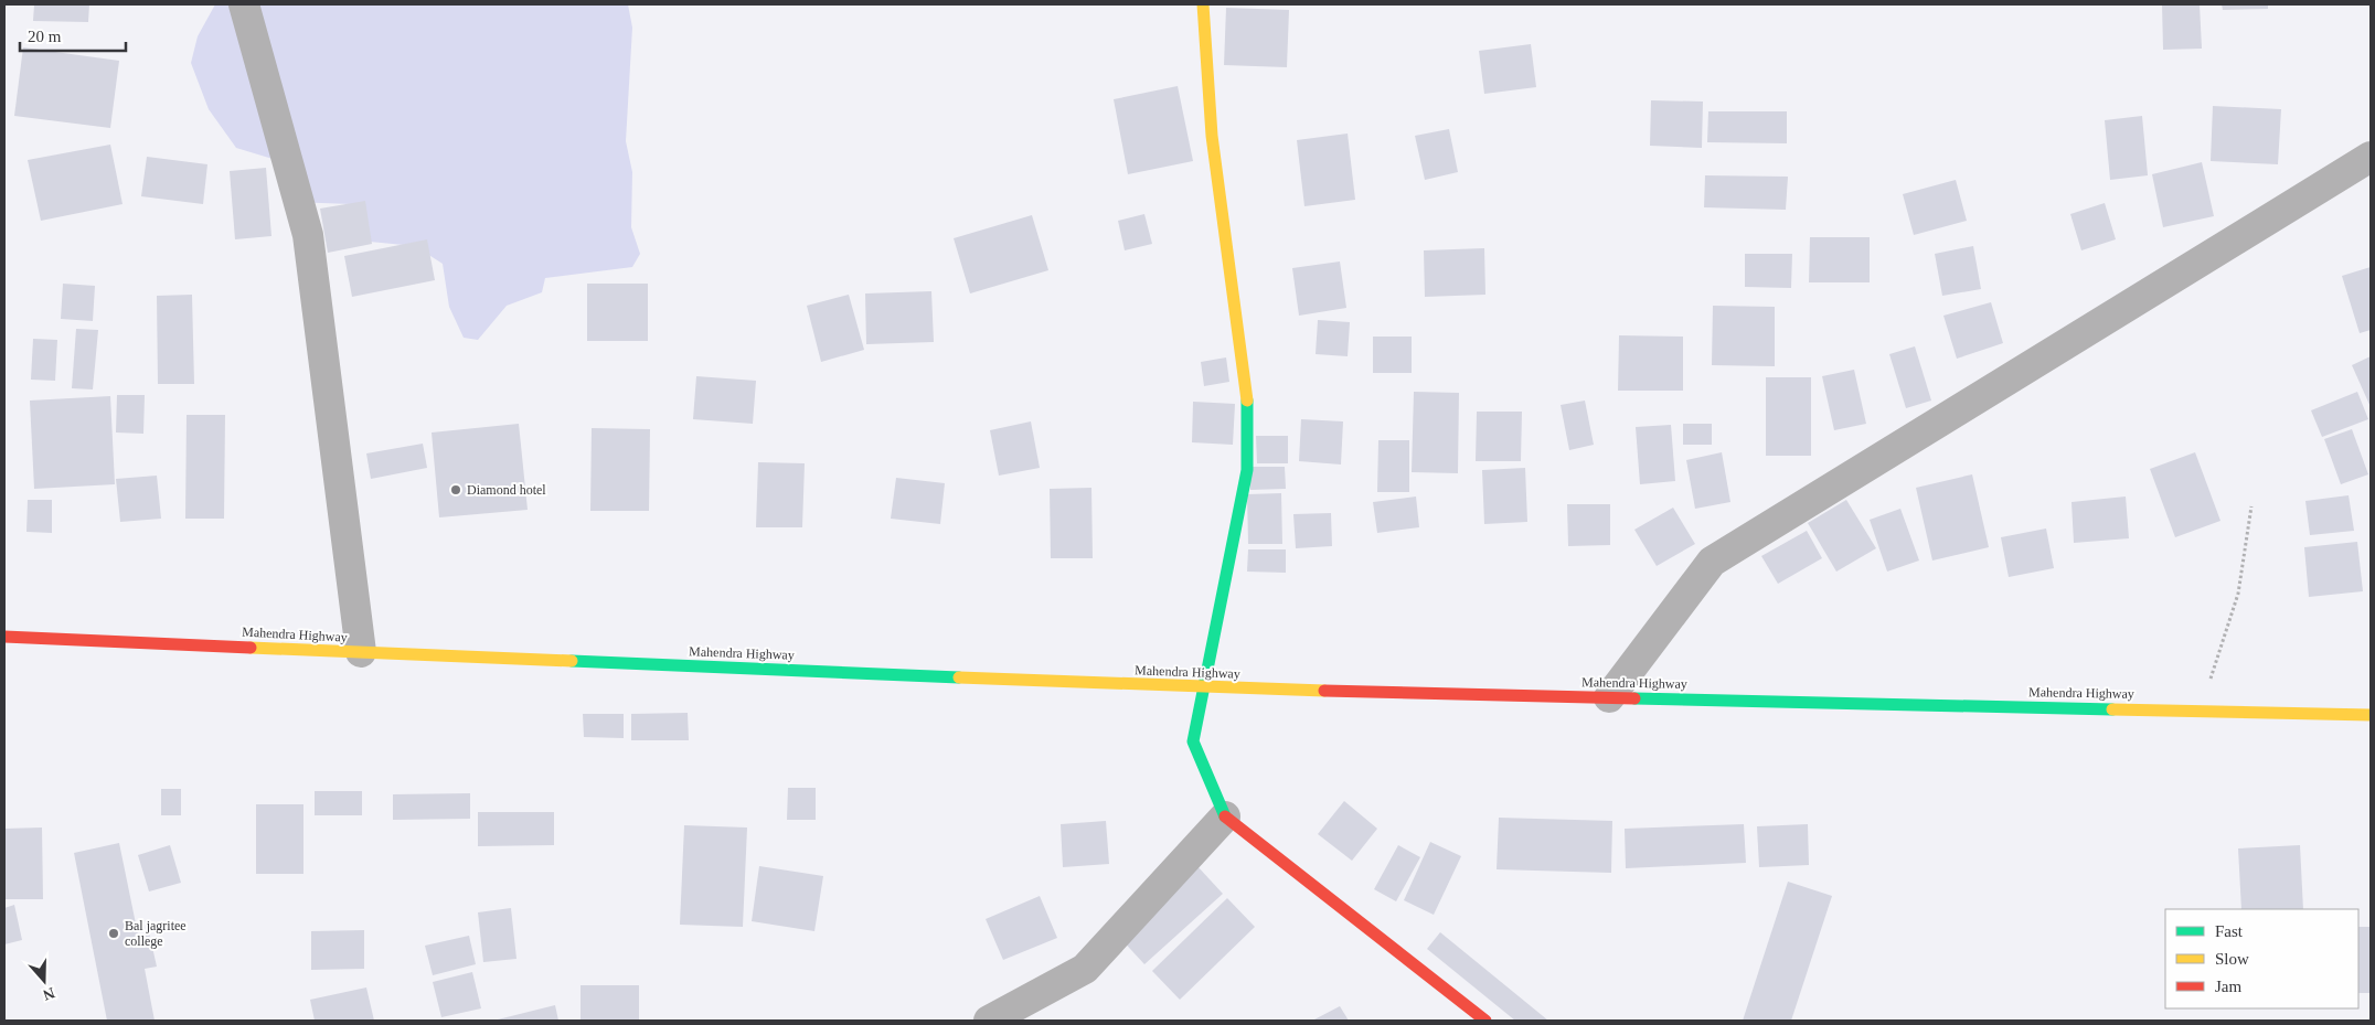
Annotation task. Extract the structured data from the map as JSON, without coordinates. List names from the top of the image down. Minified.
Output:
{"streets":{"main road":["Mahendra Highway"]},"places":["Diamond hotel","Bal jagritee college"],"legend":["Fast","Slow","Jam"],"scale_bar":"20 m","north":"bottom"}
